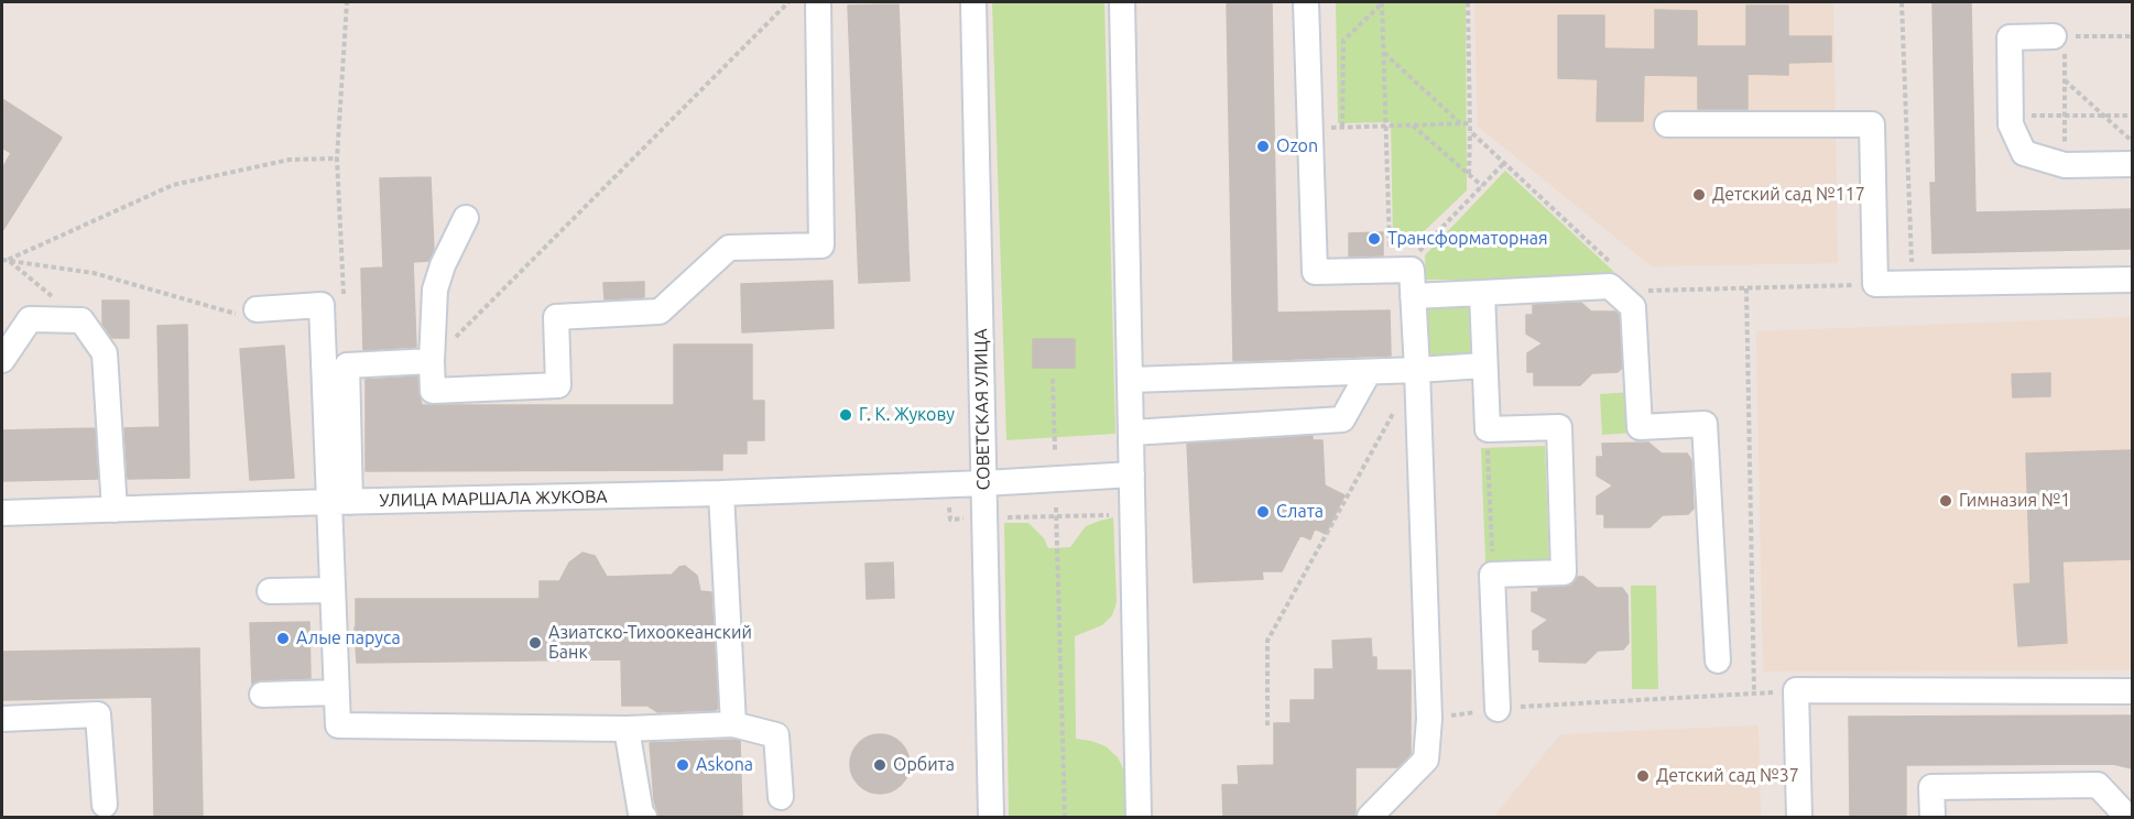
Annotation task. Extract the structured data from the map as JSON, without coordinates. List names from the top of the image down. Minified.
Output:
{"streets":{"street":["СОВЕТСКАЯ УЛИЦА","УЛИЦА МАРШАЛА ЖУКОВА"]},"crossings":[["СОВЕТСКАЯ УЛИЦА","УЛИЦА МАРШАЛА ЖУКОВА"]],"places":["Ozon","Детский сад №117","Трансформаторная","Г. К. Жукову","Гимназия №1","Слата","Алые паруса","Азиатско-Тихоокеанский Банк","Askona","Орбита","Детский сад №37"]}
